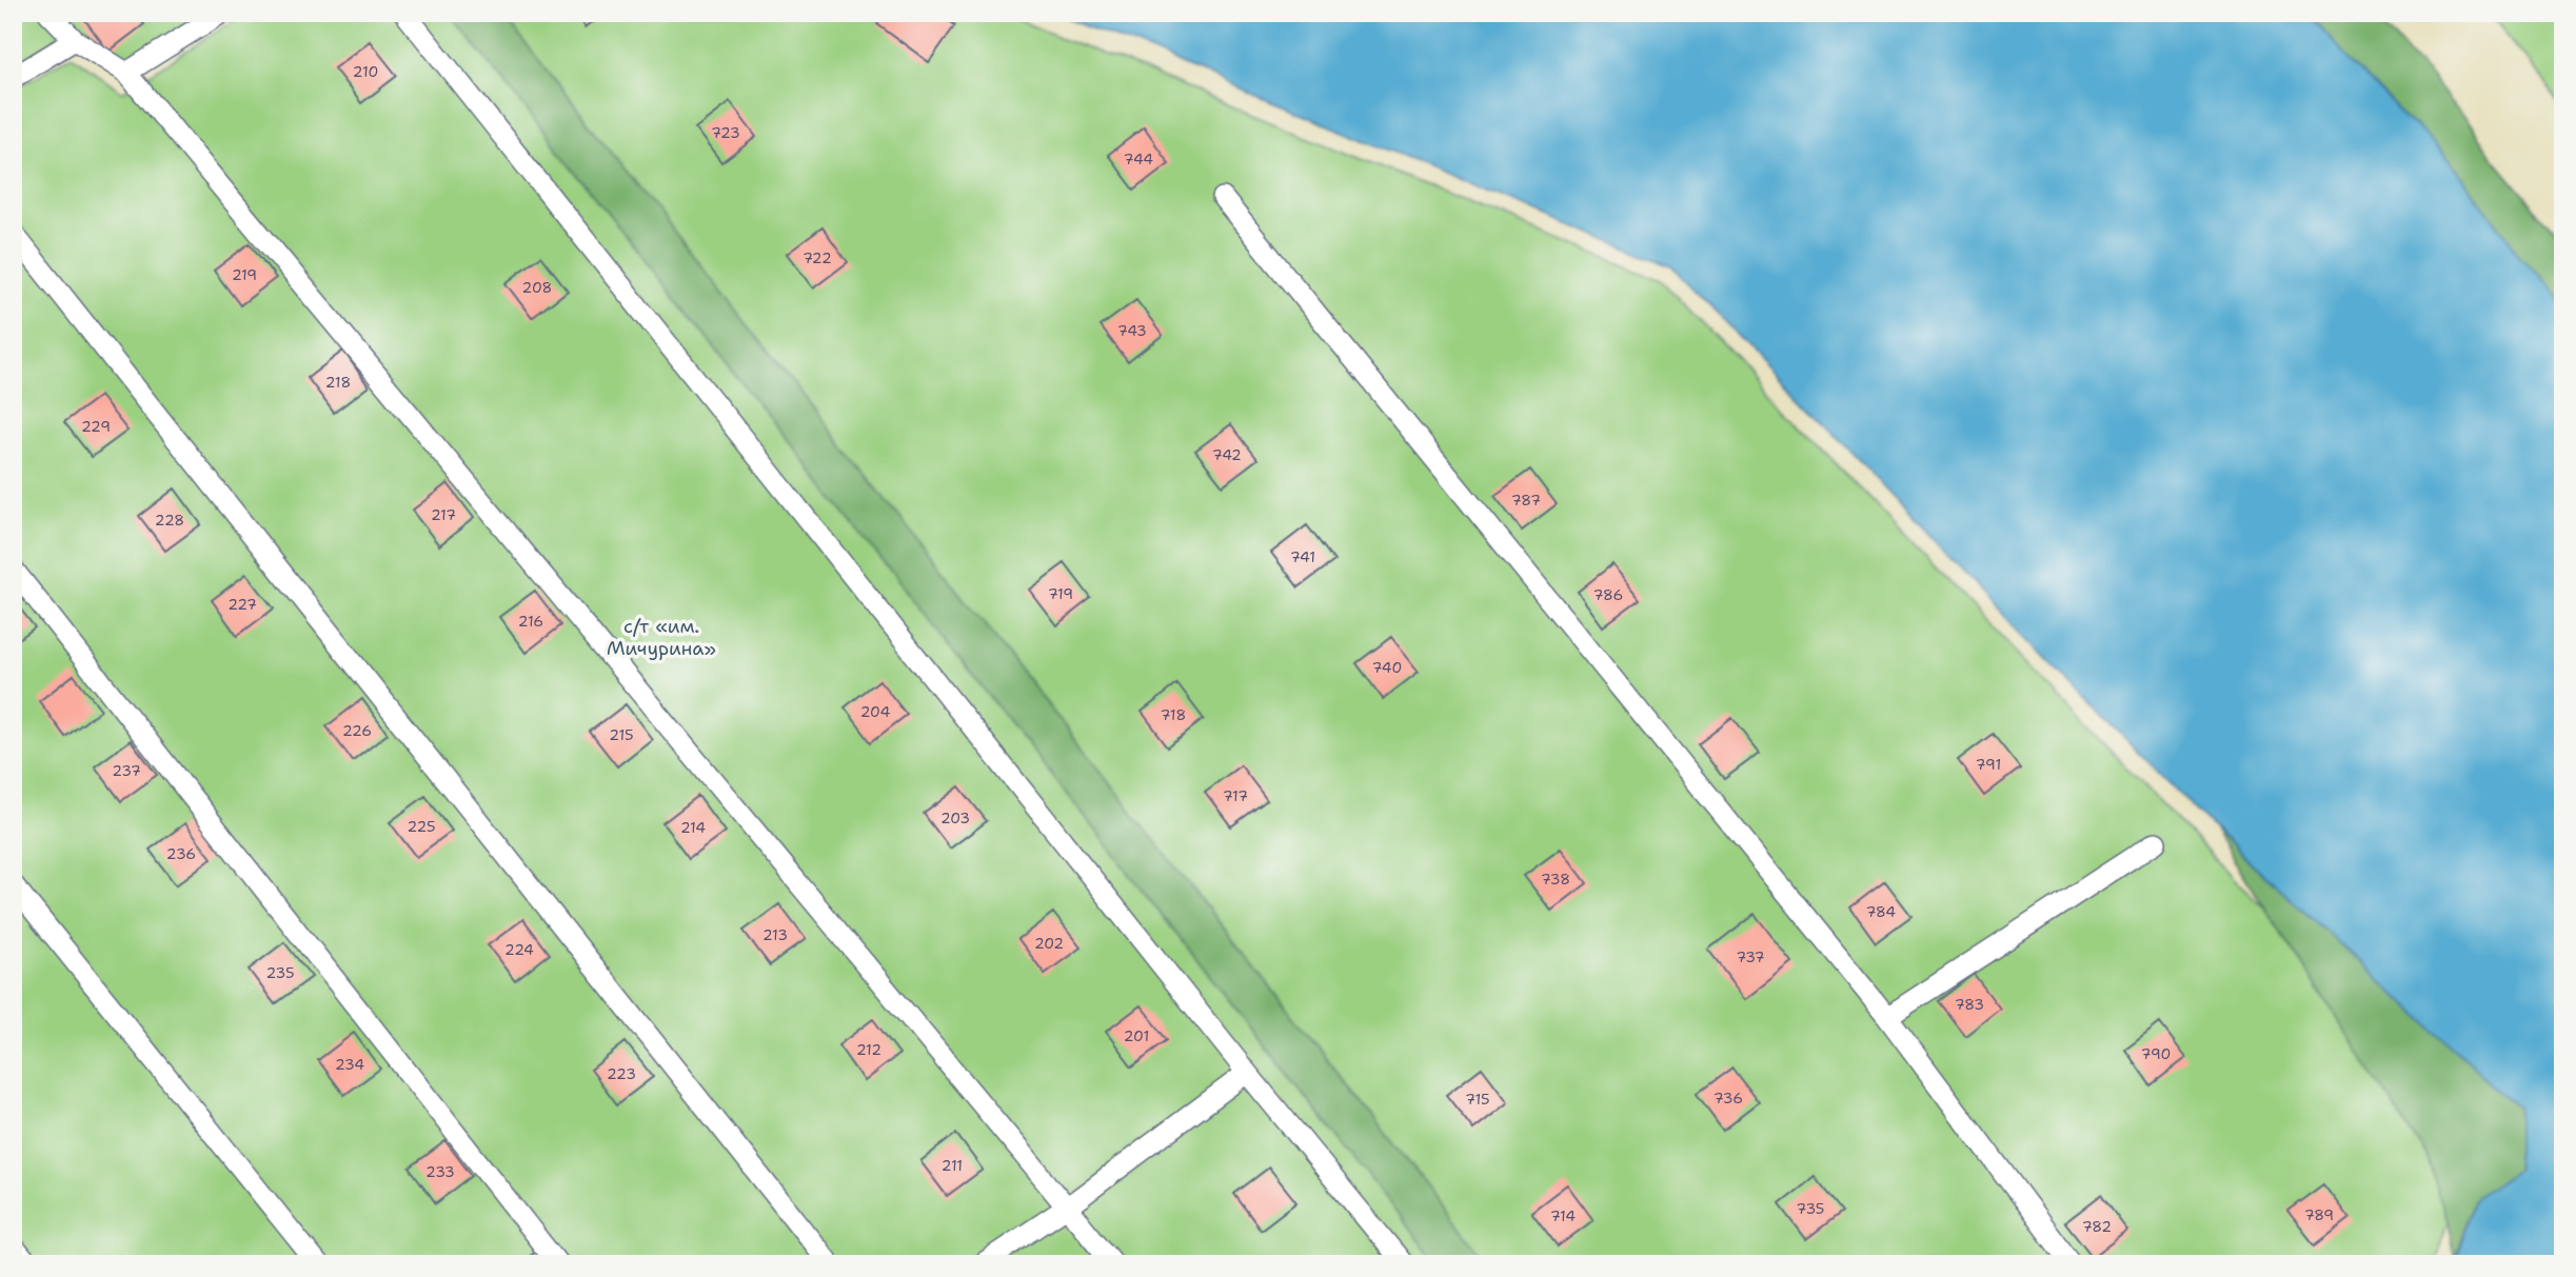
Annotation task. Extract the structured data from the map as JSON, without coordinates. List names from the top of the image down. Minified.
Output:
{"parks":["с/т «им. Мичурина»"],"house_numbers":["210","723","744","722","219","208","743","218","229","742","787","217","228","741","719","786","227","216","740","204","718","226","215","791","237","717","203","225","214","236","738","784","213","202","224","737","235","783","201","212","790","234","223","736","715","211","233","735","789","714","782"]}
